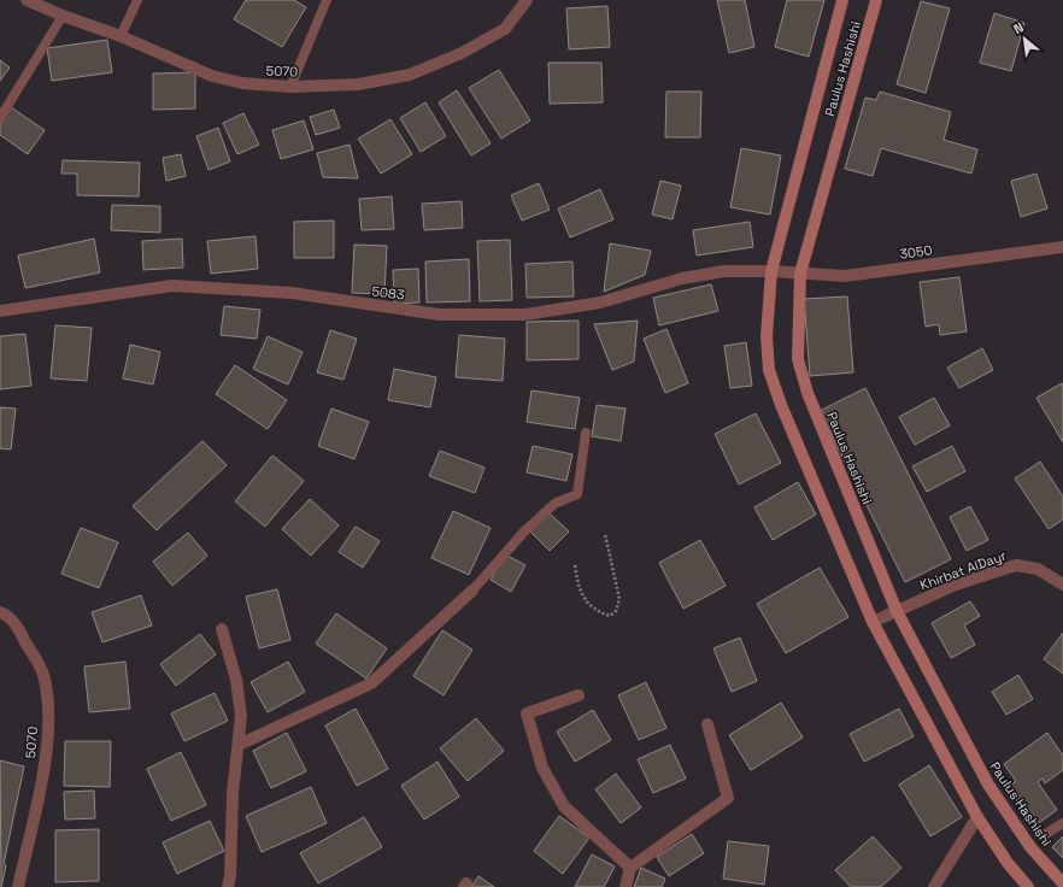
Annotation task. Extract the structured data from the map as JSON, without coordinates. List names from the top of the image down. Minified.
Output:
{"streets":{"street":["Paulus Hashishi","5070","3050","5083","Khirbat AlDayr"]},"crossings":[["Paulus Hashishi","3050"],["Paulus Hashishi","5083"],["Paulus Hashishi","Khirbat AlDayr"],["3050","5083"]],"north":"top left"}
